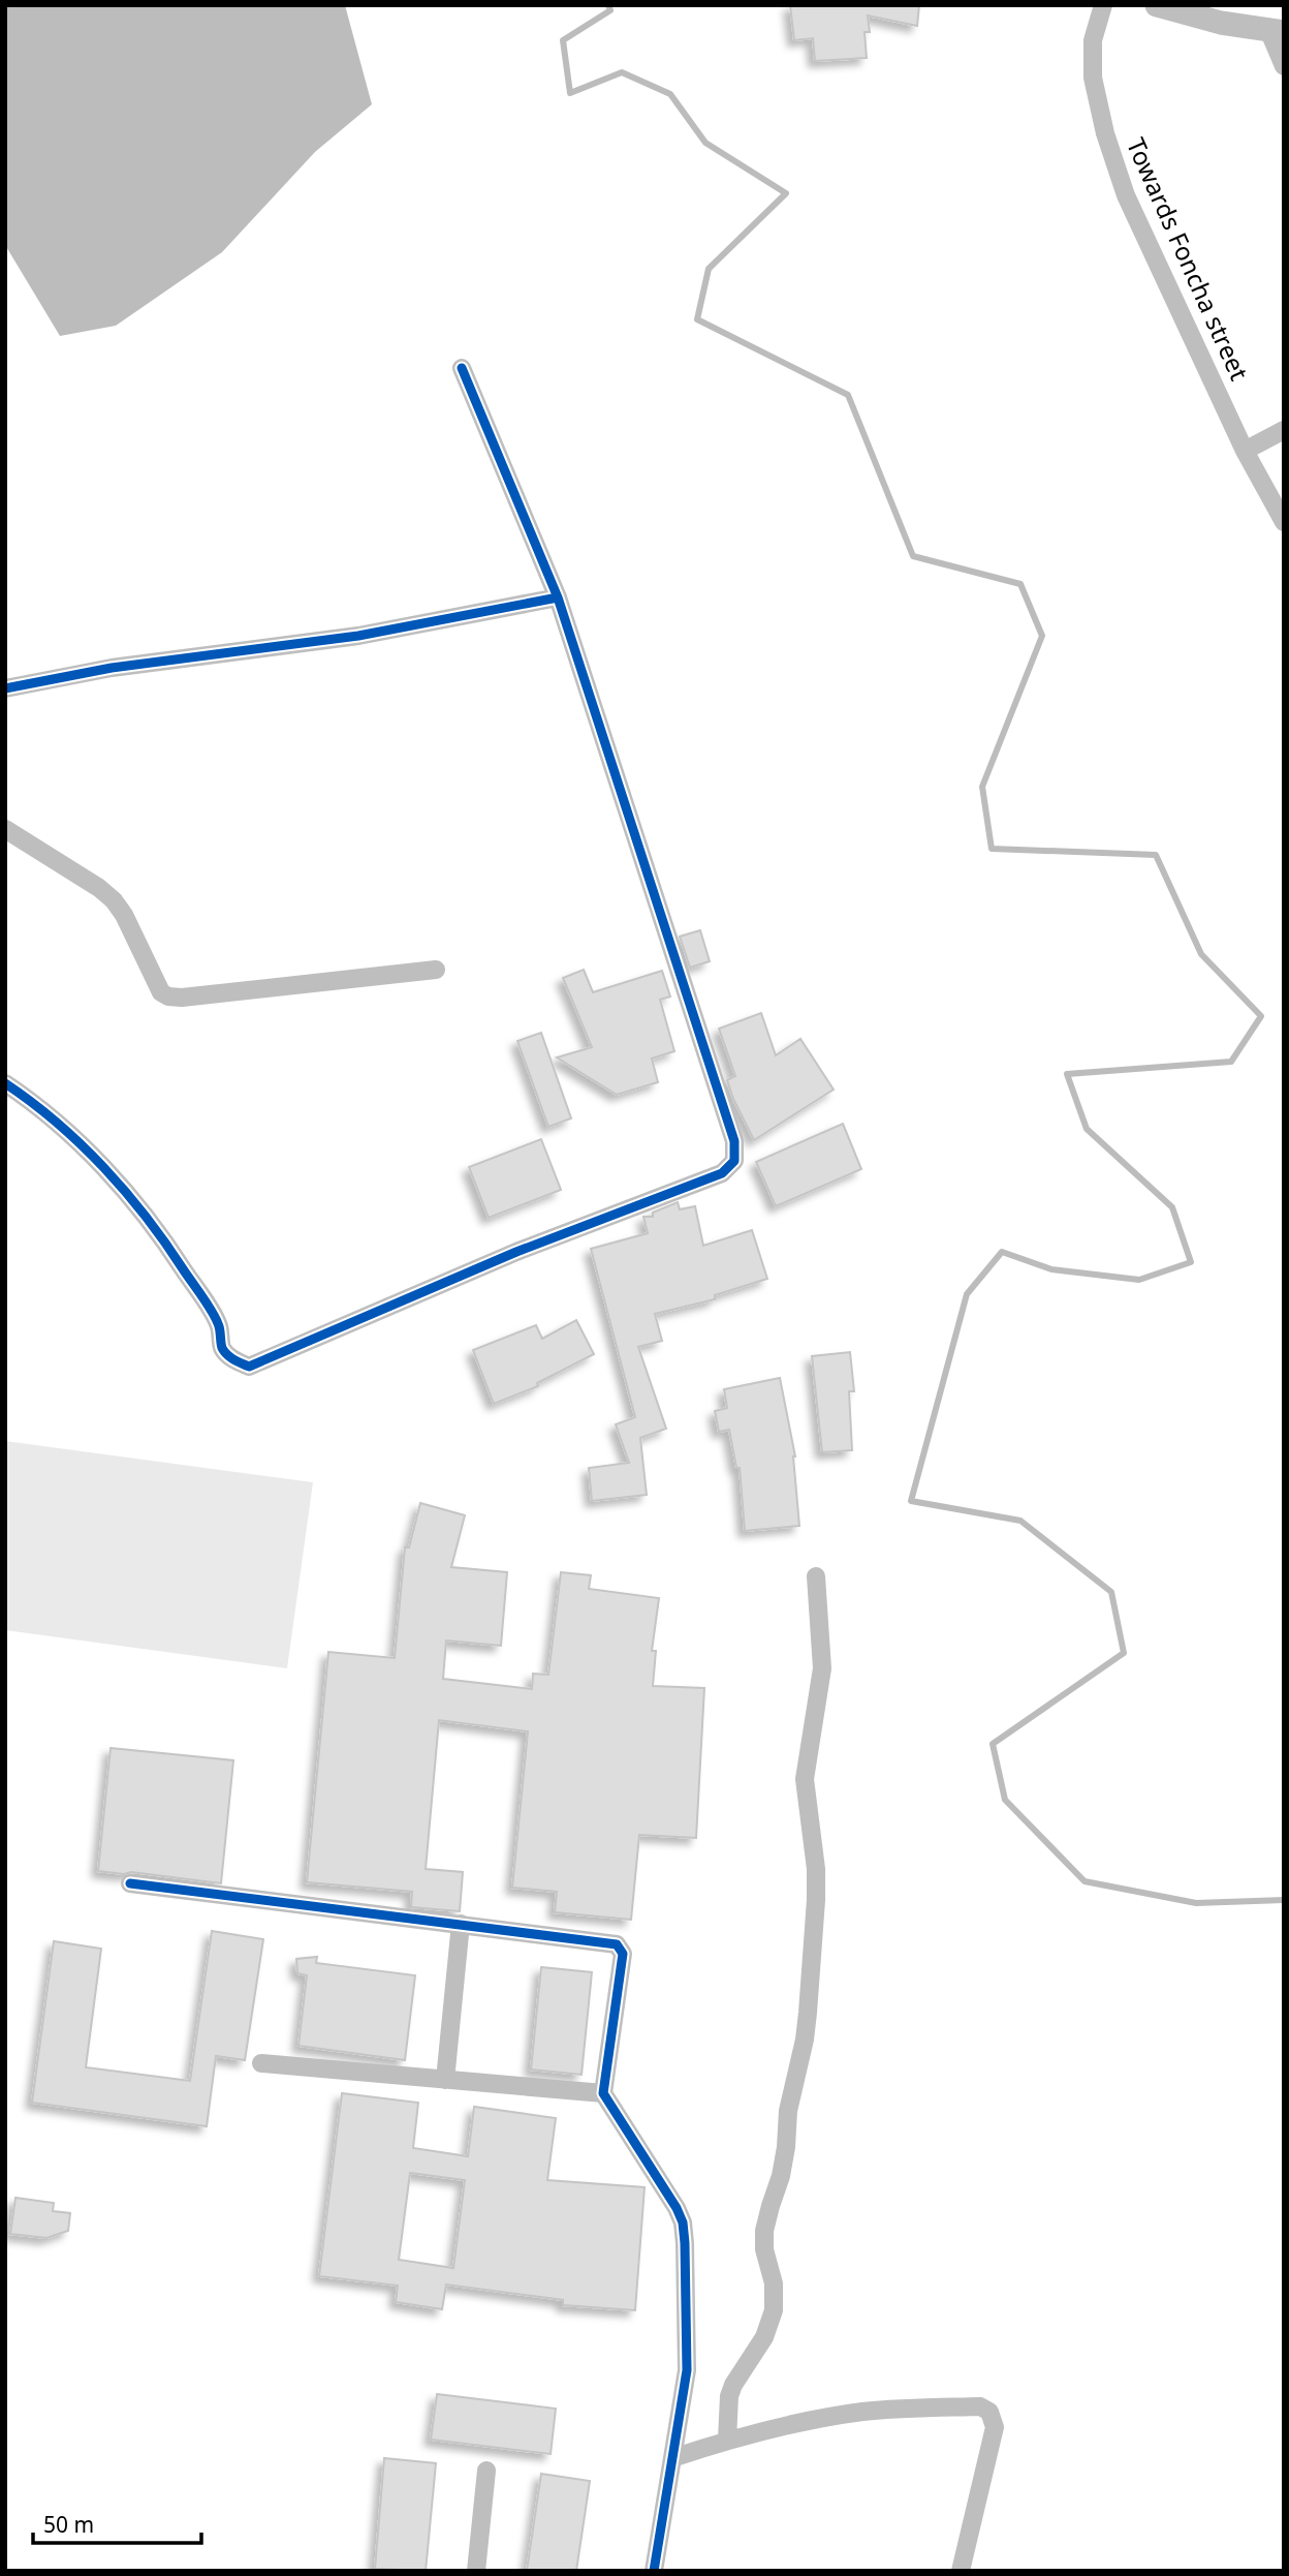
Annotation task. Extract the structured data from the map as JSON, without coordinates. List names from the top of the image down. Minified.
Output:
{"streets":{"street":["Towards Foncha street"]},"scale_bar":"50 m"}
